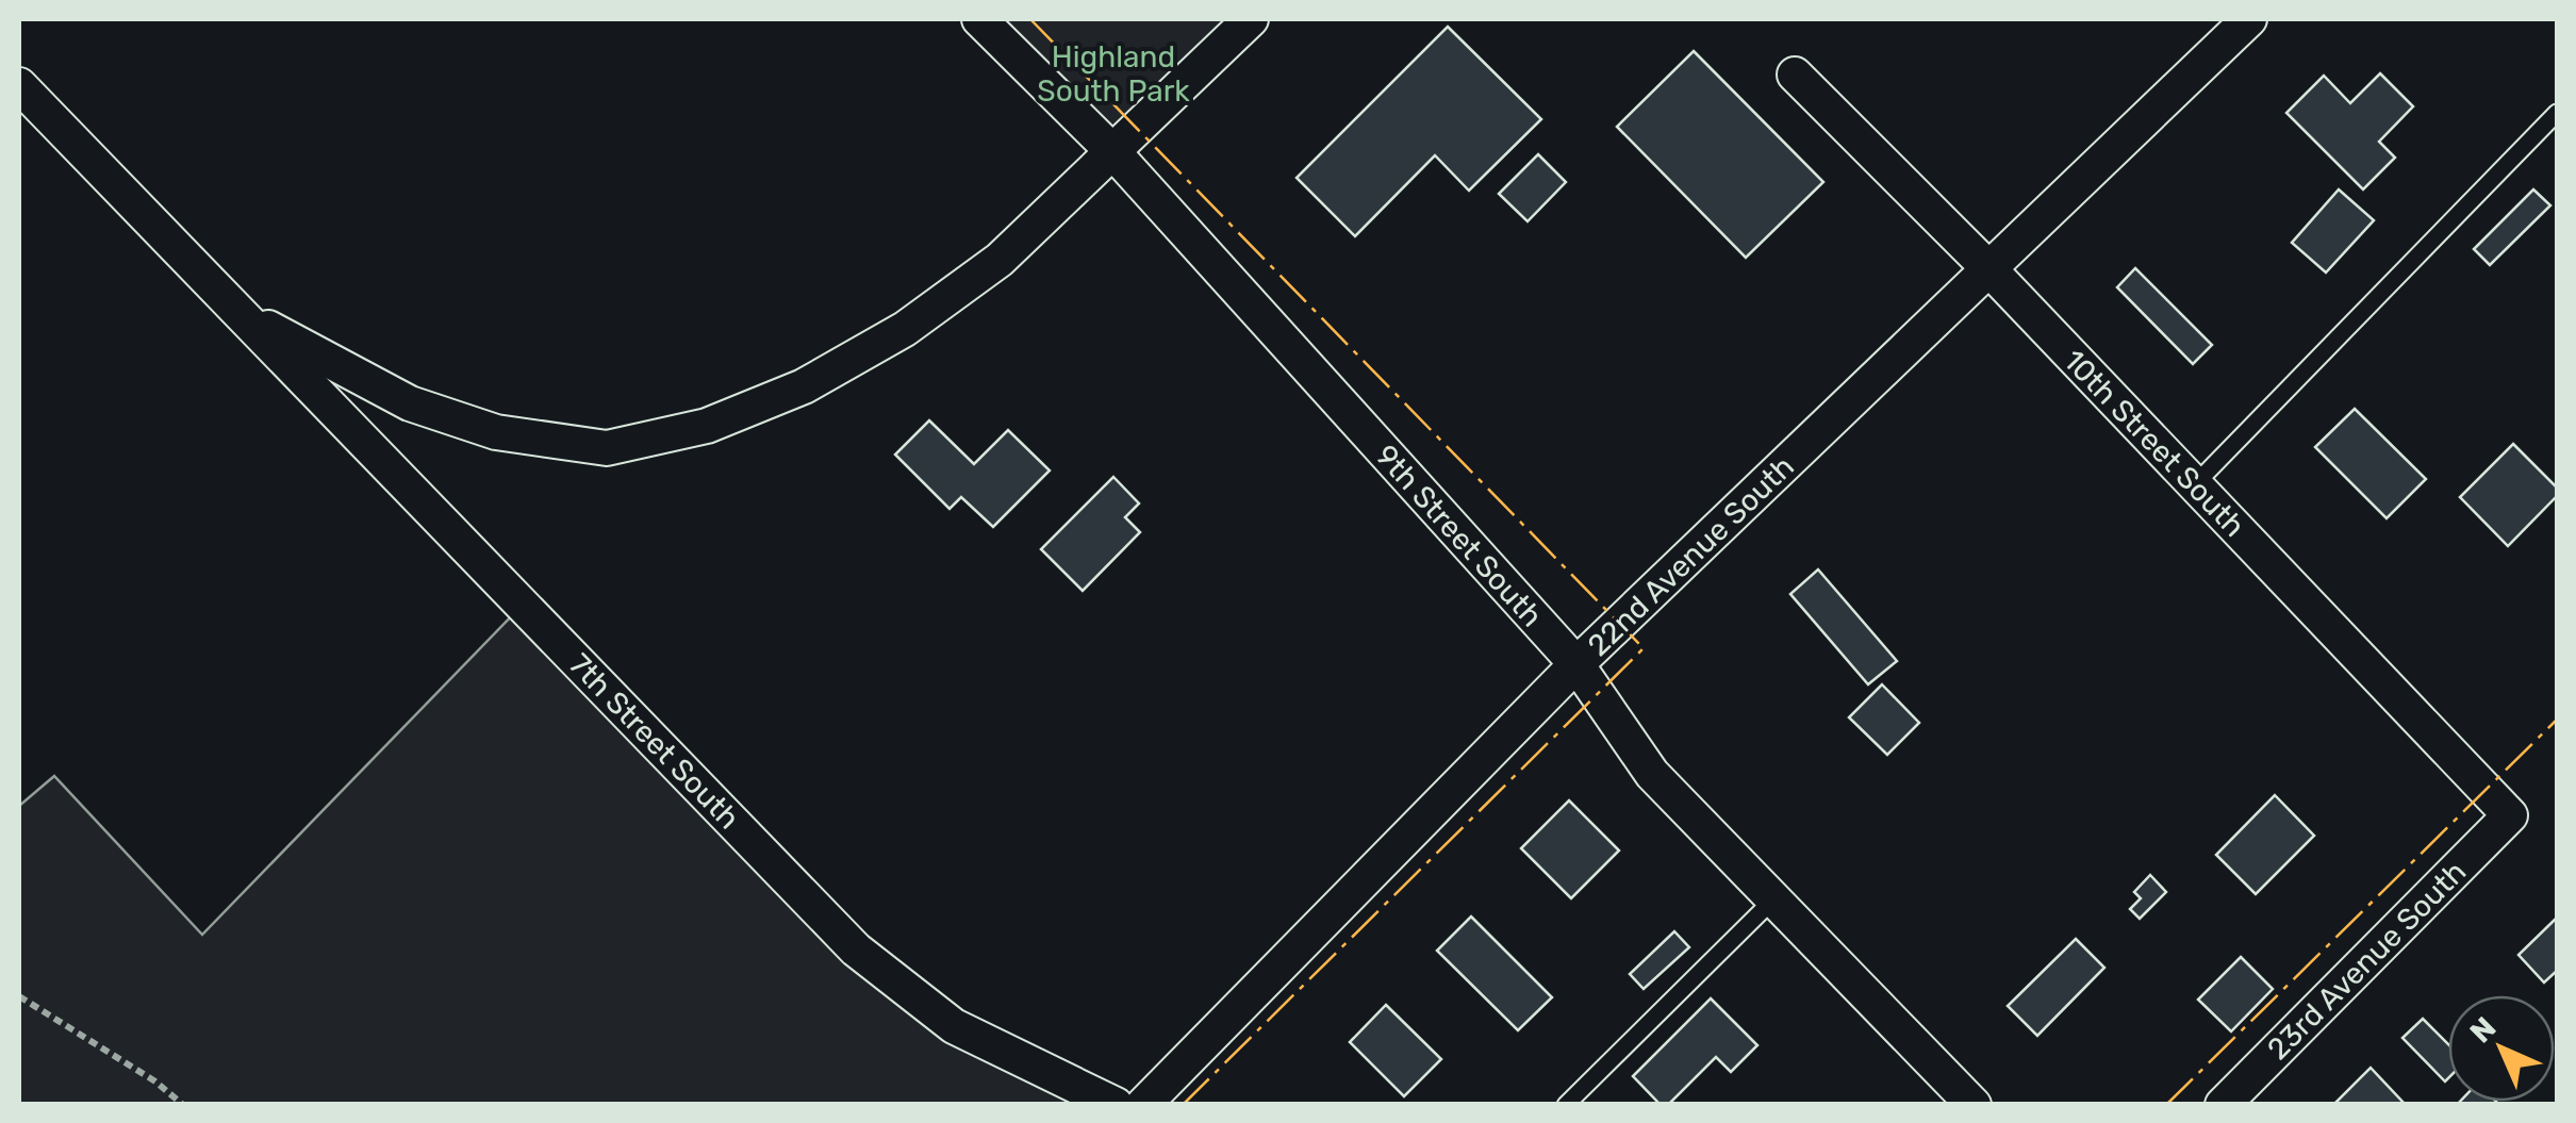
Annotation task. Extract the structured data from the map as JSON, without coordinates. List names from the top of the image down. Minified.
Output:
{"streets":{"street":["10th Street South","9th Street South","22nd Avenue South","7th Street South","23rd Avenue South"]},"crossings":[["10th Street South","22nd Avenue South"],["10th Street South","23rd Avenue South"],["9th Street South","22nd Avenue South"]],"parks":["Highland South Park"],"north":"top left"}
